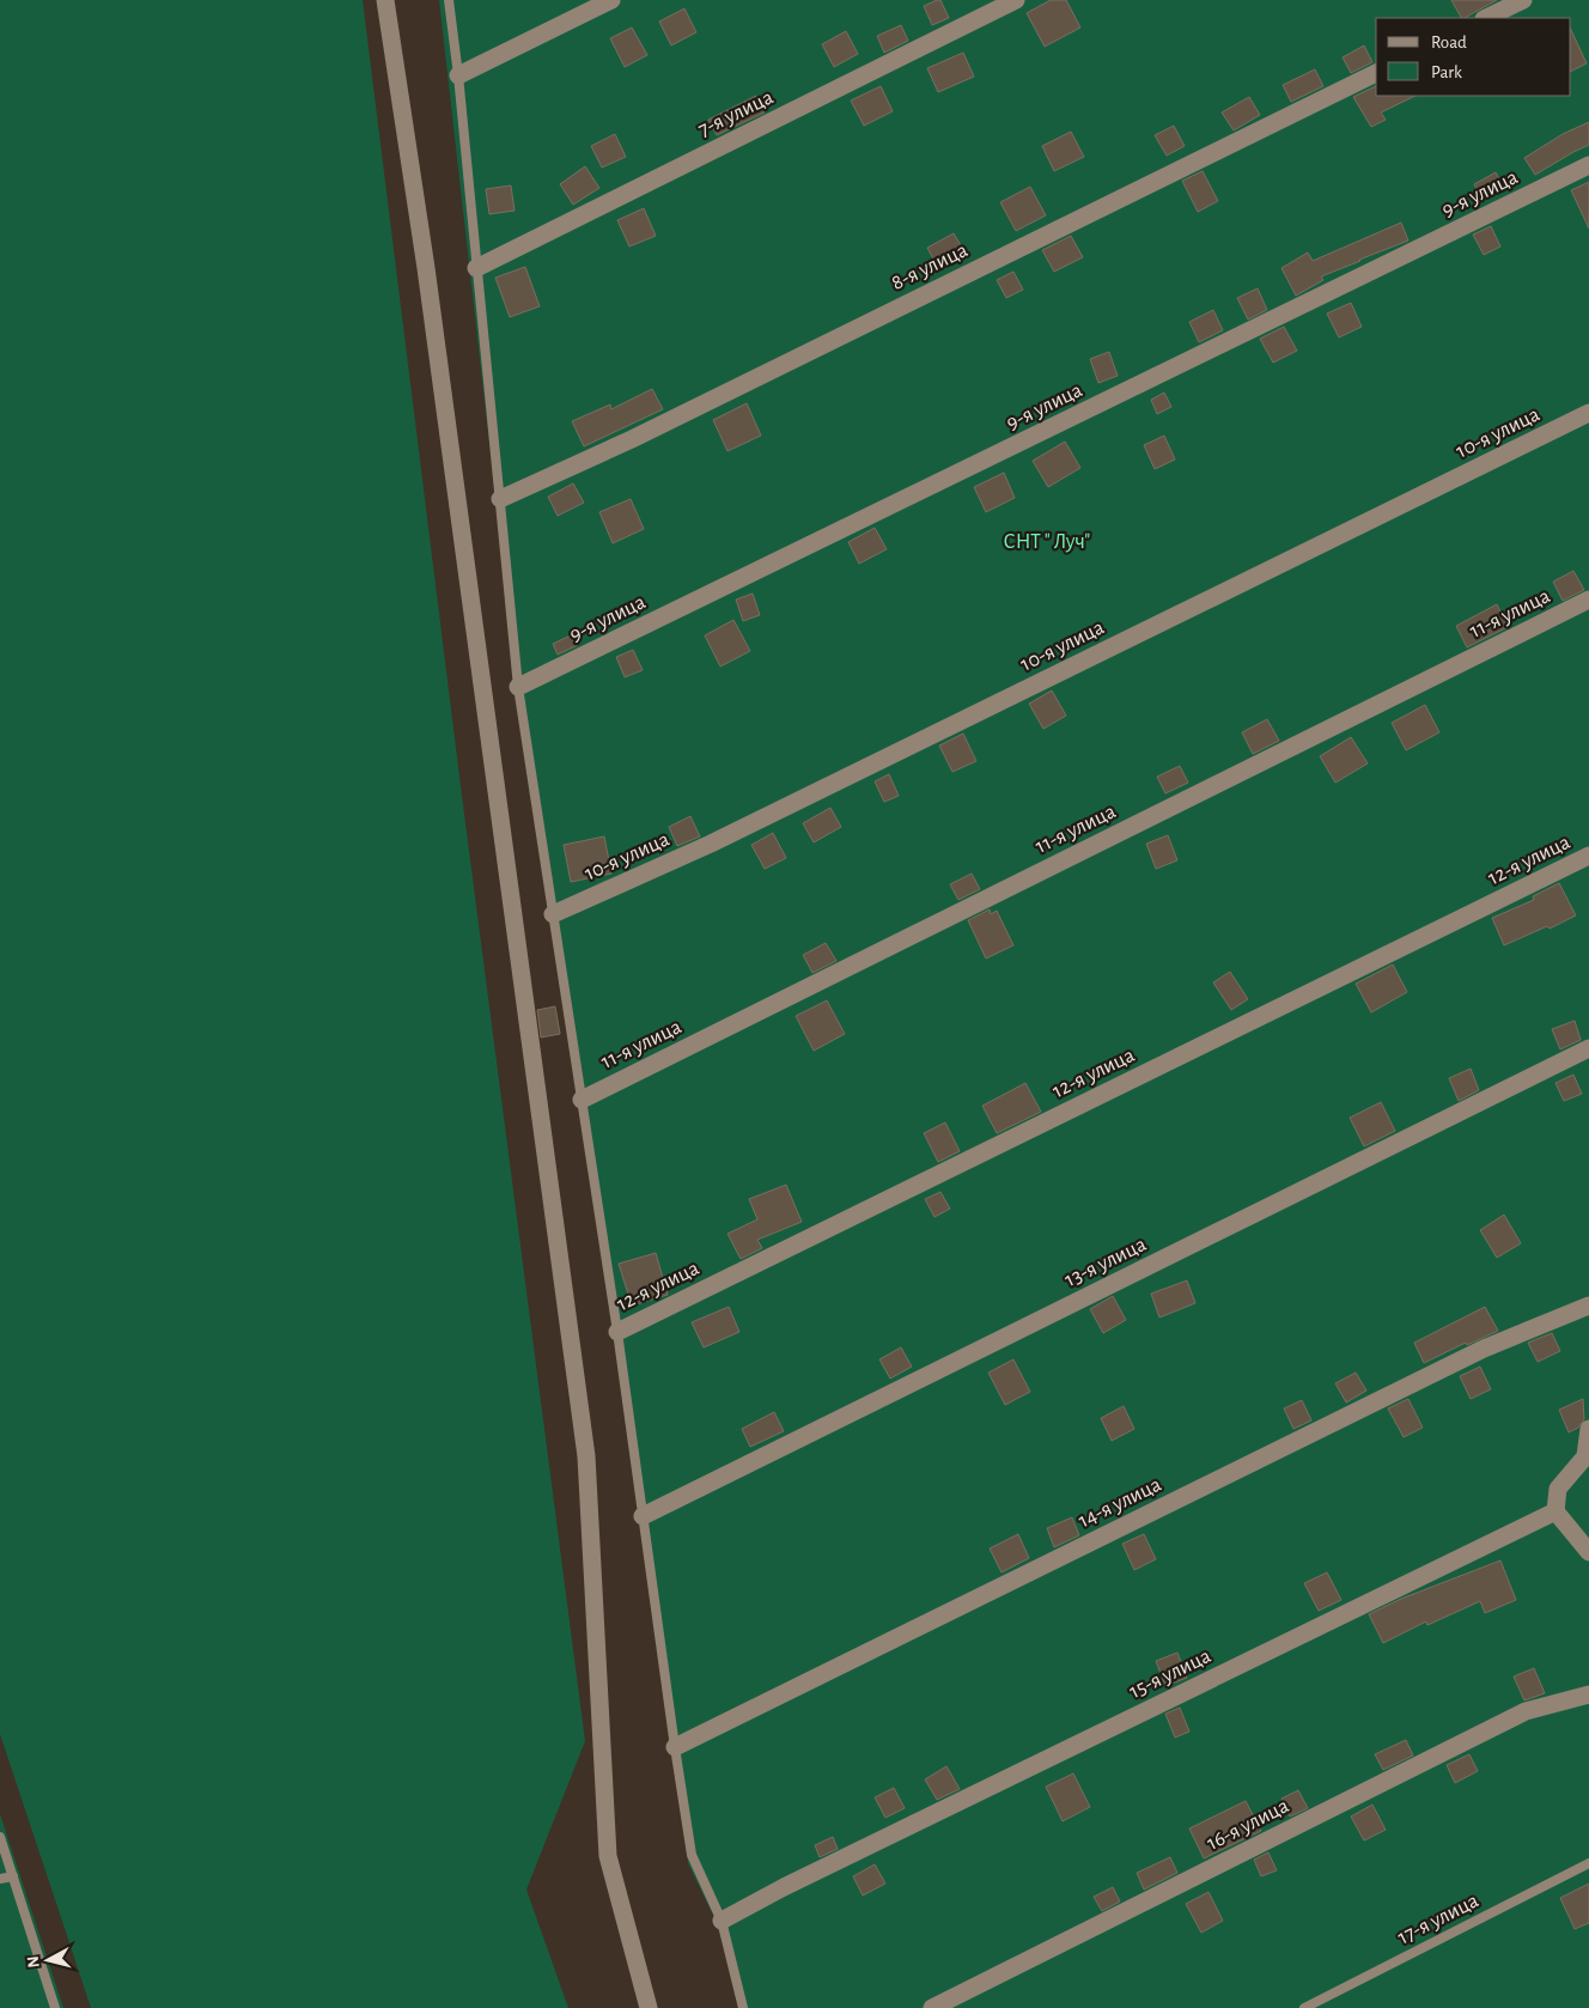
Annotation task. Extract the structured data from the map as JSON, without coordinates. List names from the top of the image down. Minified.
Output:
{"streets":{"street":["7-я улица","9-я улица","8-я улица","10-я улица","11-я улица","12-я улица","13-я улица","14-я улица","15-я улица","16-я улица"],"lane":["17-я улица"]},"parks":["СНТ \" Луч\""],"legend":["Road","Park"],"north":"left"}
